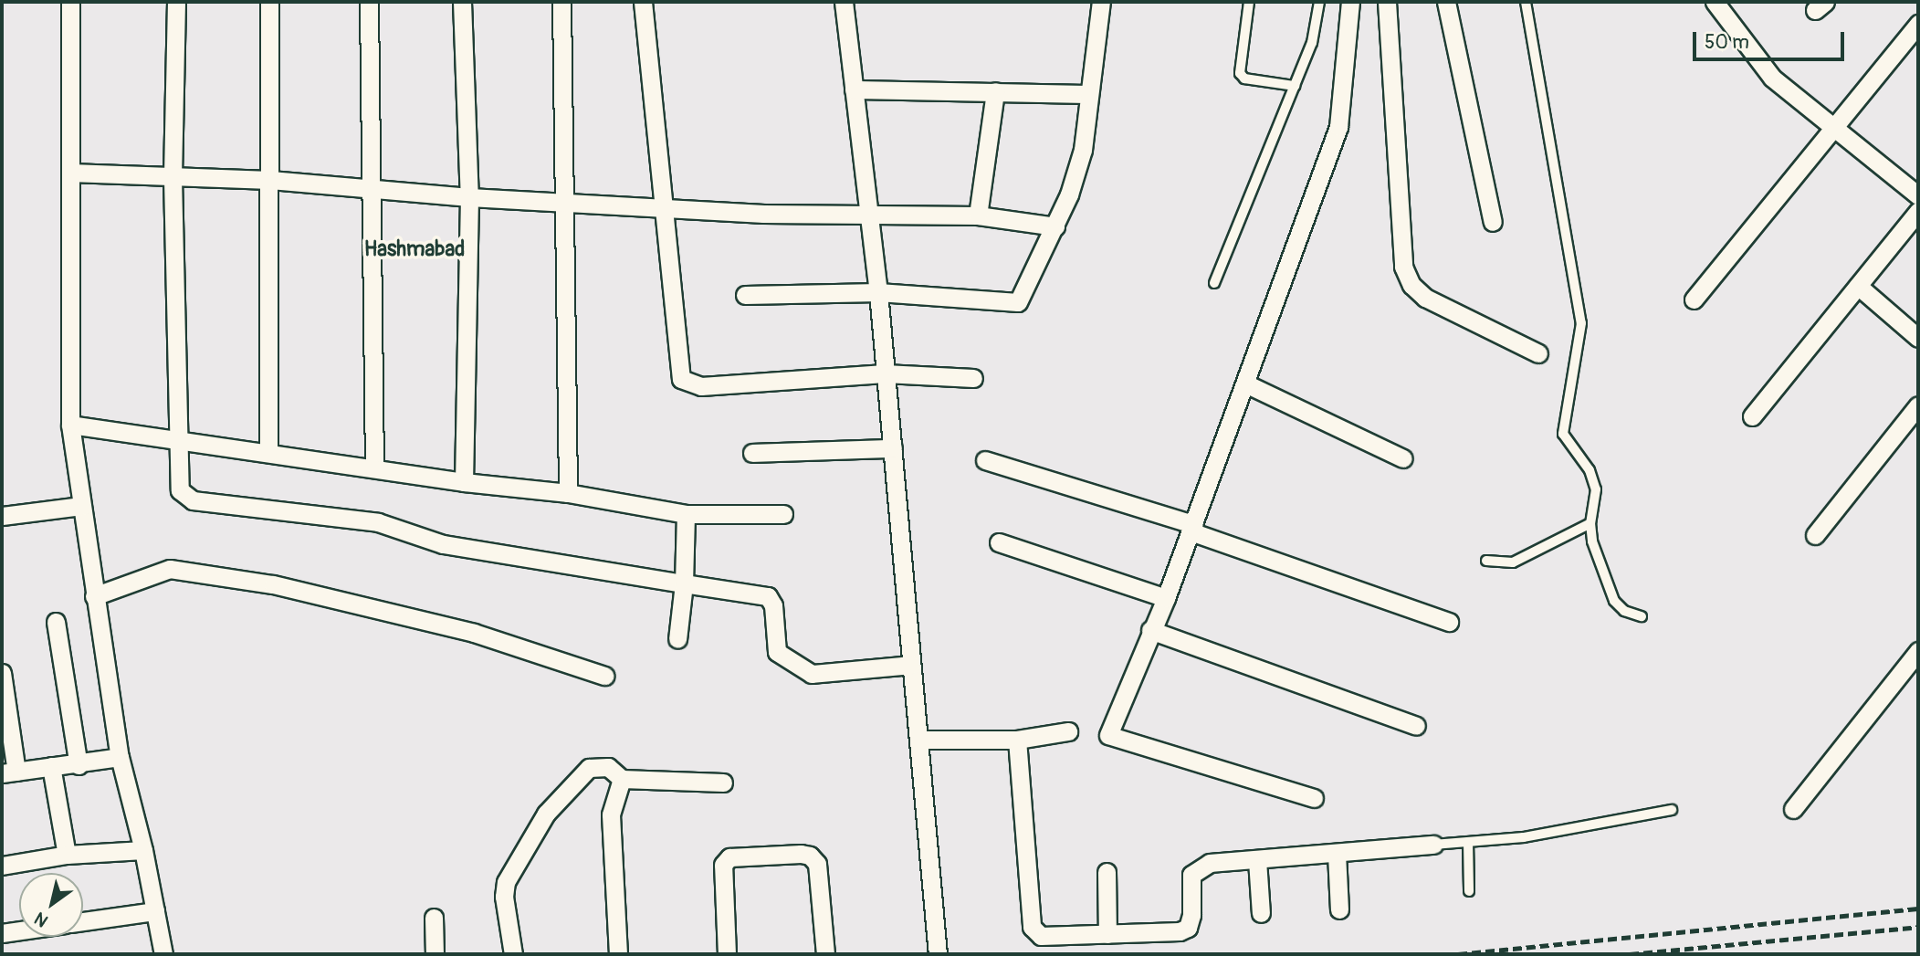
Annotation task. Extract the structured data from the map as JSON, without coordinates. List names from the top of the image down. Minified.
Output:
{"districts":["Hashmabad"],"scale_bar":"50 m","north":"bottom left"}
